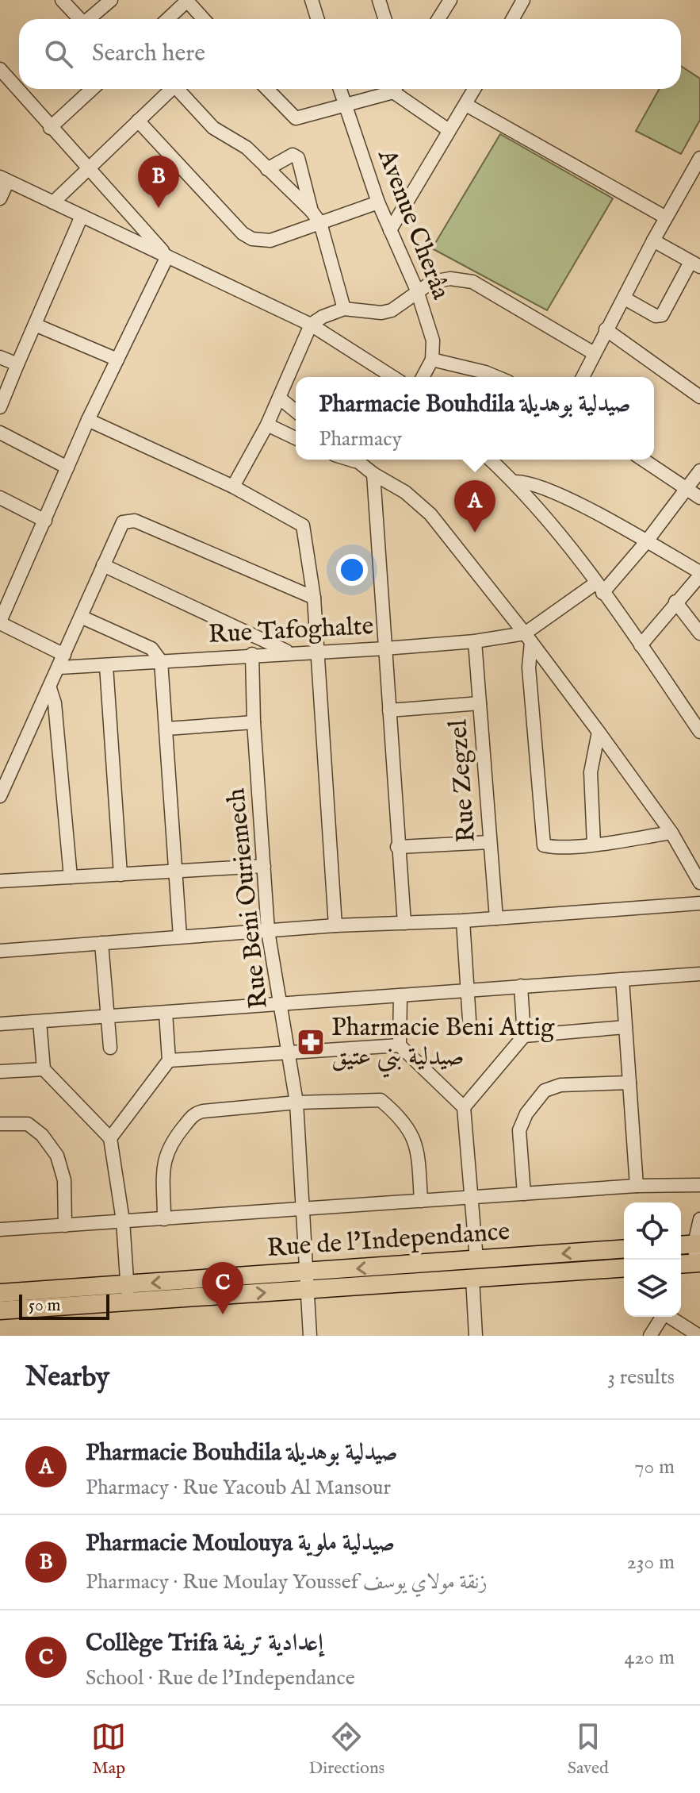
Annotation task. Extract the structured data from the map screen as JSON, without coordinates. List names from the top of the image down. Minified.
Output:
{"streets":{"main road":["Rue de l'Independance"],"street":["Avenue Cherâa","Rue Tafoghalte","Rue Zegzel","Rue Beni Ouriemech"]},"crossings":[["Rue Tafoghalte","Rue Zegzel"],["Rue Tafoghalte","Rue Beni Ouriemech"],["Rue Beni Ouriemech","Rue de l'Independance"]],"places":{"pharmacy":["Pharmacie Beni Attig صيدلية بني عتيق"]},"scale_bar":"50 m","page":{"search":"Search here","pins":["B","A","C"],"popup":["Pharmacie Bouhdila صيدلية بوهديلة","Pharmacy"],"scale":"50 m","heading":["Nearby","3 results"],"list":[{"mark":"A","name":"Pharmacie Bouhdila صيدلية بوهديلة","note":"Pharmacy · Rue Yacoub Al Mansour","value":"70 m"},{"mark":"B","name":"Pharmacie Moulouya صيدلية ملوية","note":"Pharmacy · Rue Moulay Youssef زنقة مولاي يوسف","value":"230 m"},{"mark":"C","name":"Collège Trifa إعدادية تريفة","note":"School · Rue de l'Independance","value":"420 m"}],"nav":["Map","Directions","Saved"]}}
